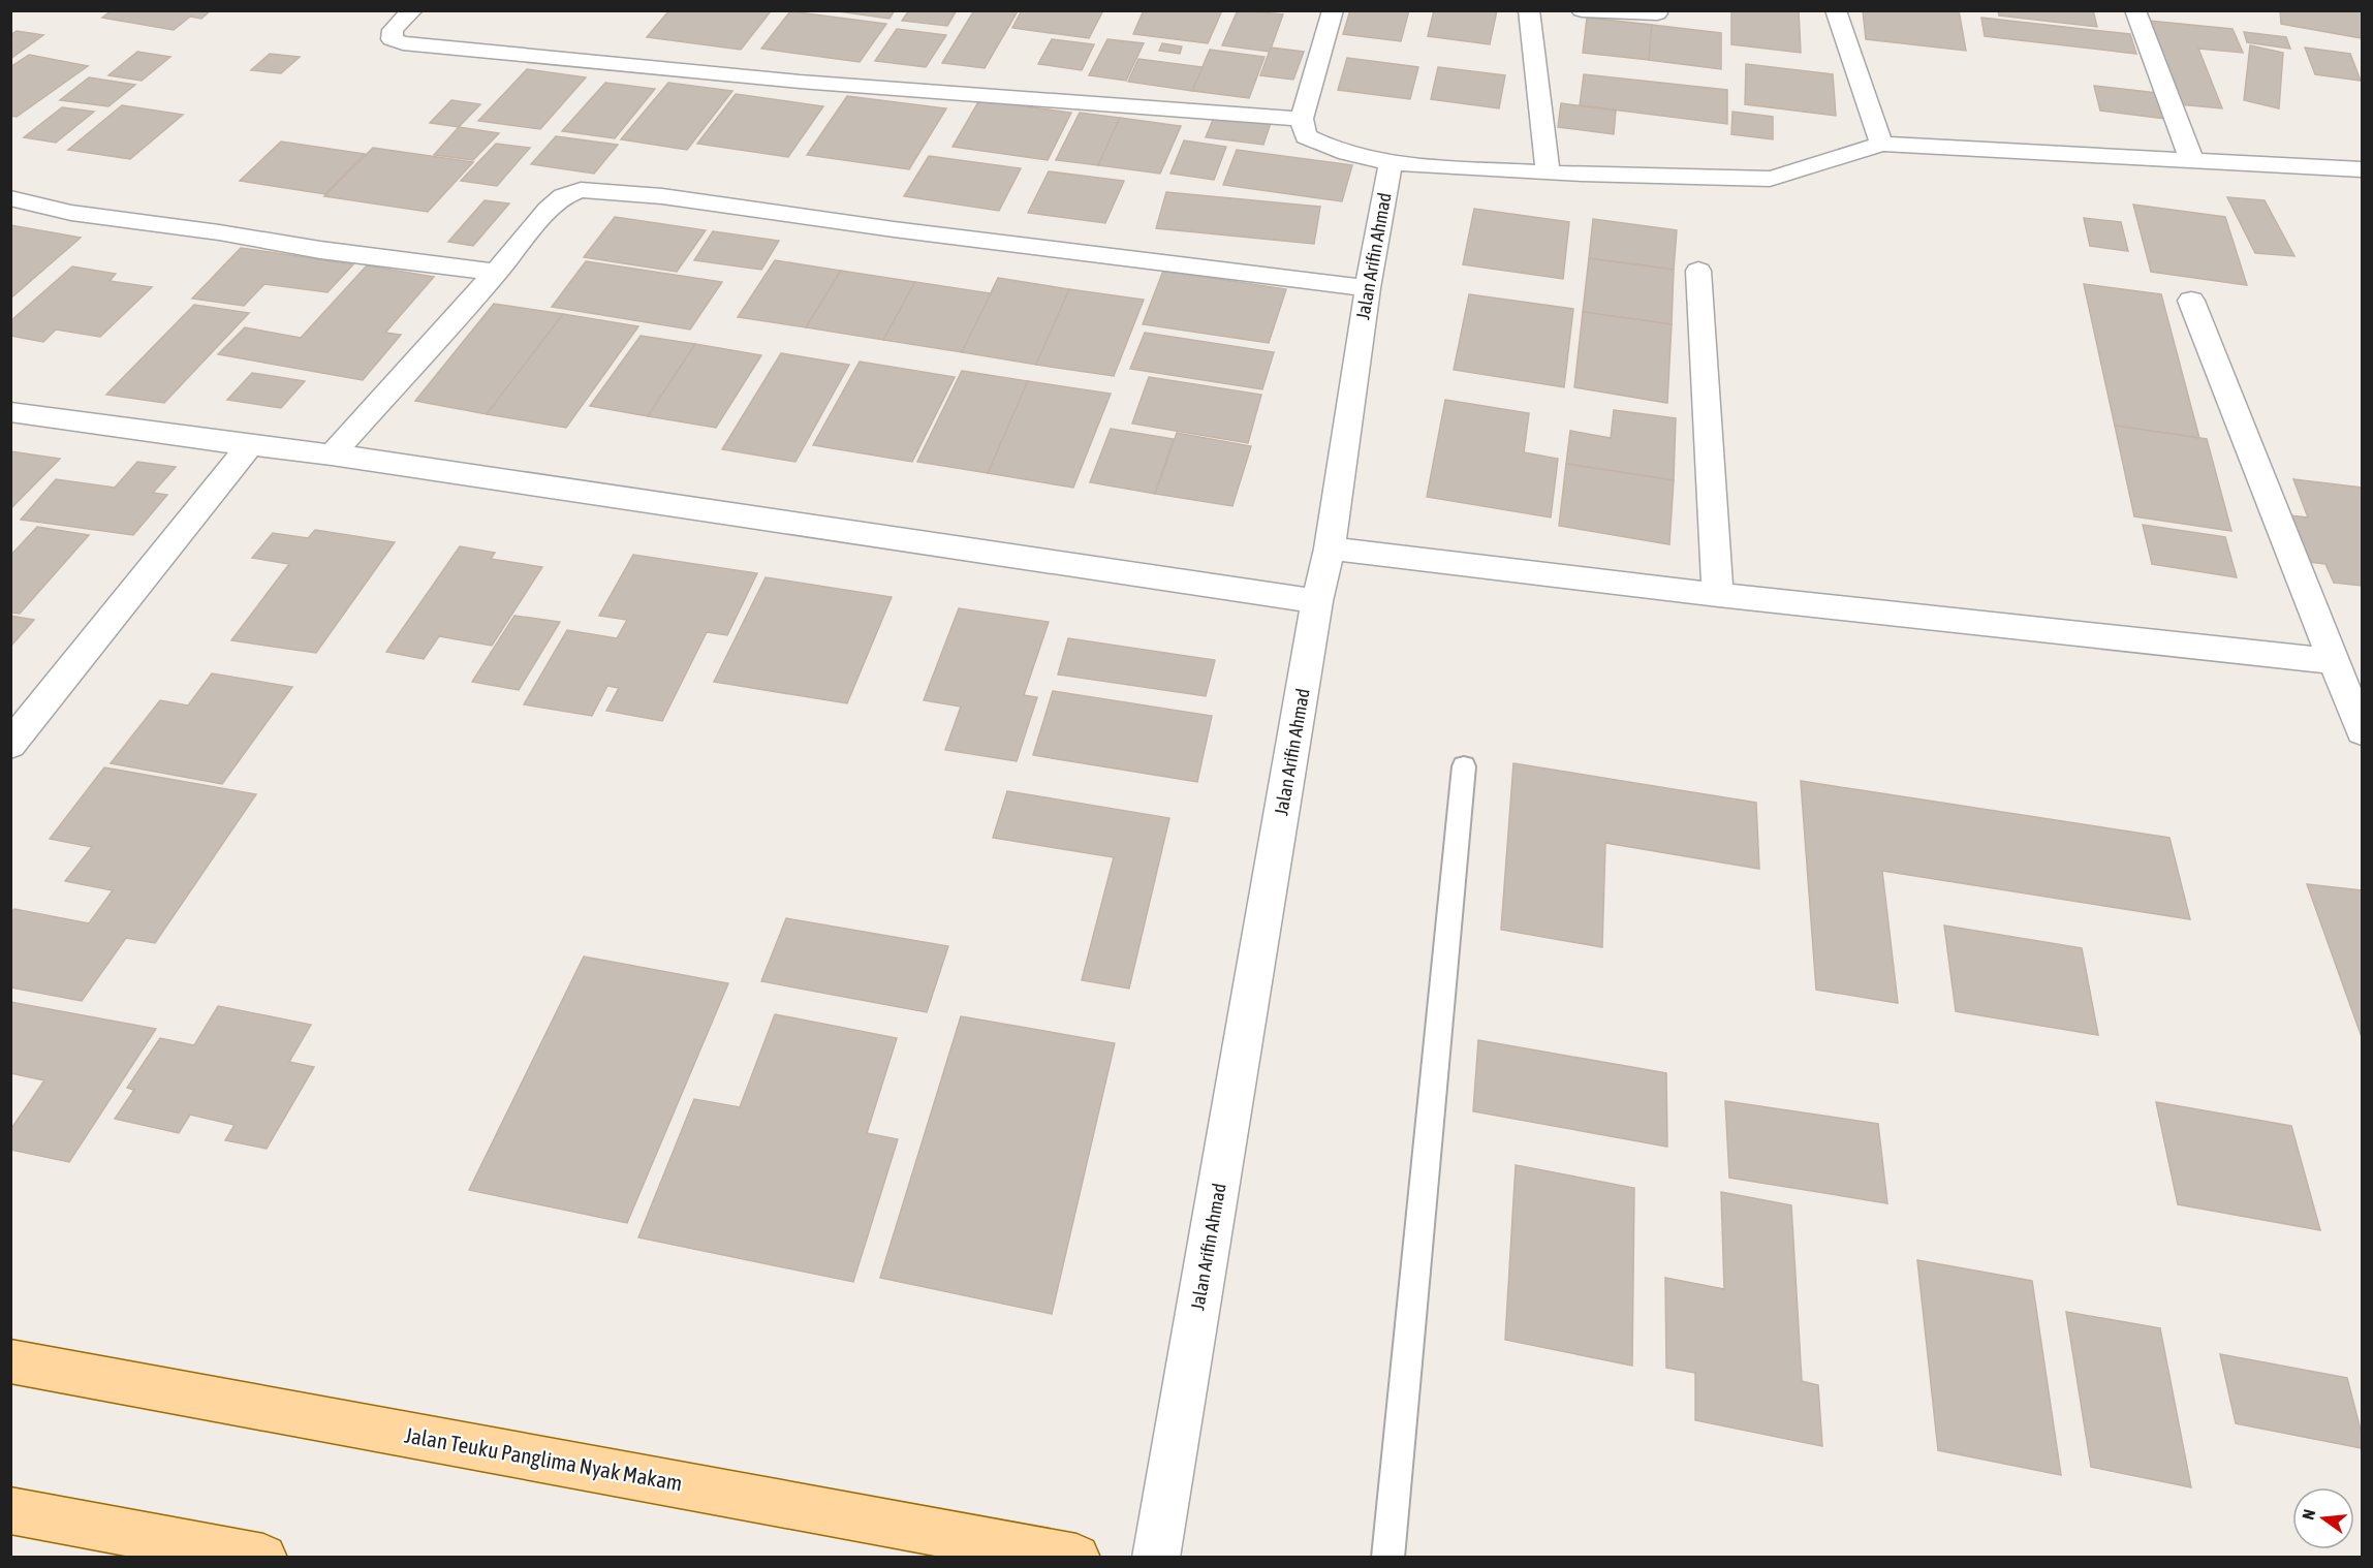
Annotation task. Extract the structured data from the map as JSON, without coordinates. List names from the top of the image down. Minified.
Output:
{"streets":{"main road":["Jalan Teuku Panglima Nyak Makam"],"street":["Jalan Arifin Ahmad"]},"north":"left"}
